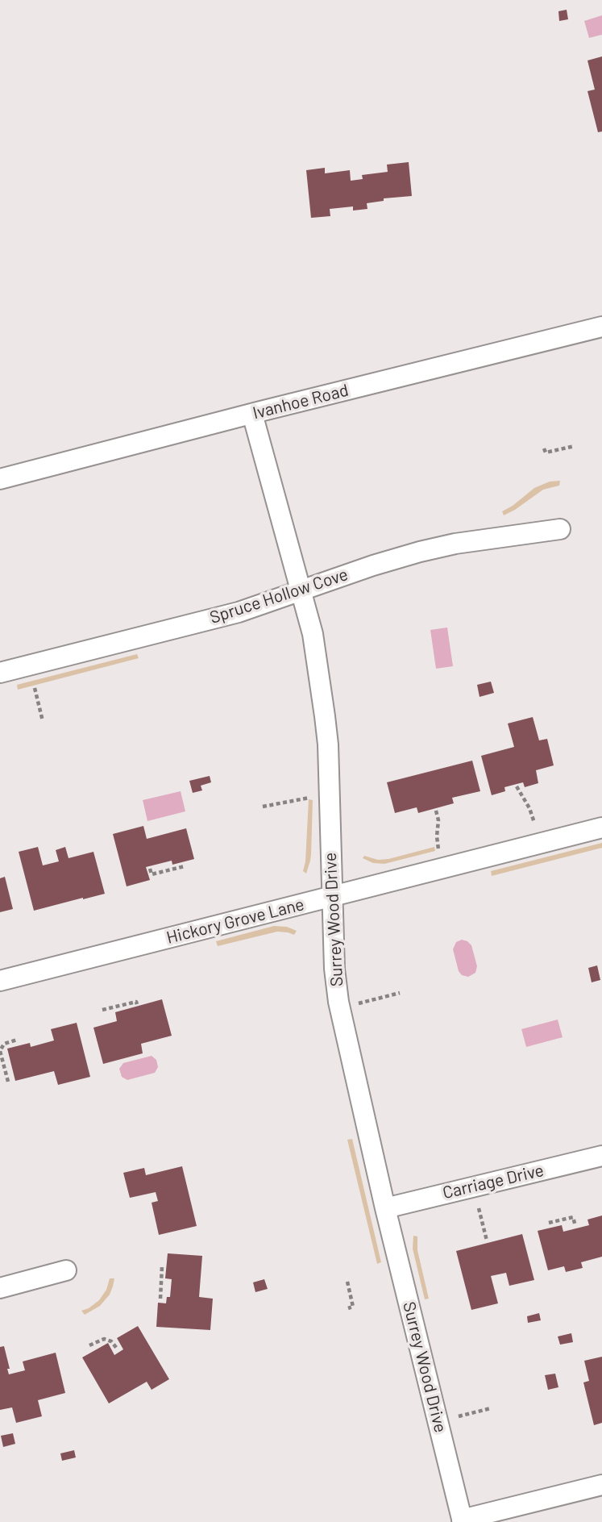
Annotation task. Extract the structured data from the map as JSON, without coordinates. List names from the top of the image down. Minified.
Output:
{"streets":{"street":["Ivanhoe Road","Spruce Hollow Cove","Surrey Wood Drive","Hickory Grove Lane","Carriage Drive"]},"crossings":[["Ivanhoe Road","Surrey Wood Drive"],["Spruce Hollow Cove","Surrey Wood Drive"],["Surrey Wood Drive","Hickory Grove Lane"],["Surrey Wood Drive","Carriage Drive"]]}
